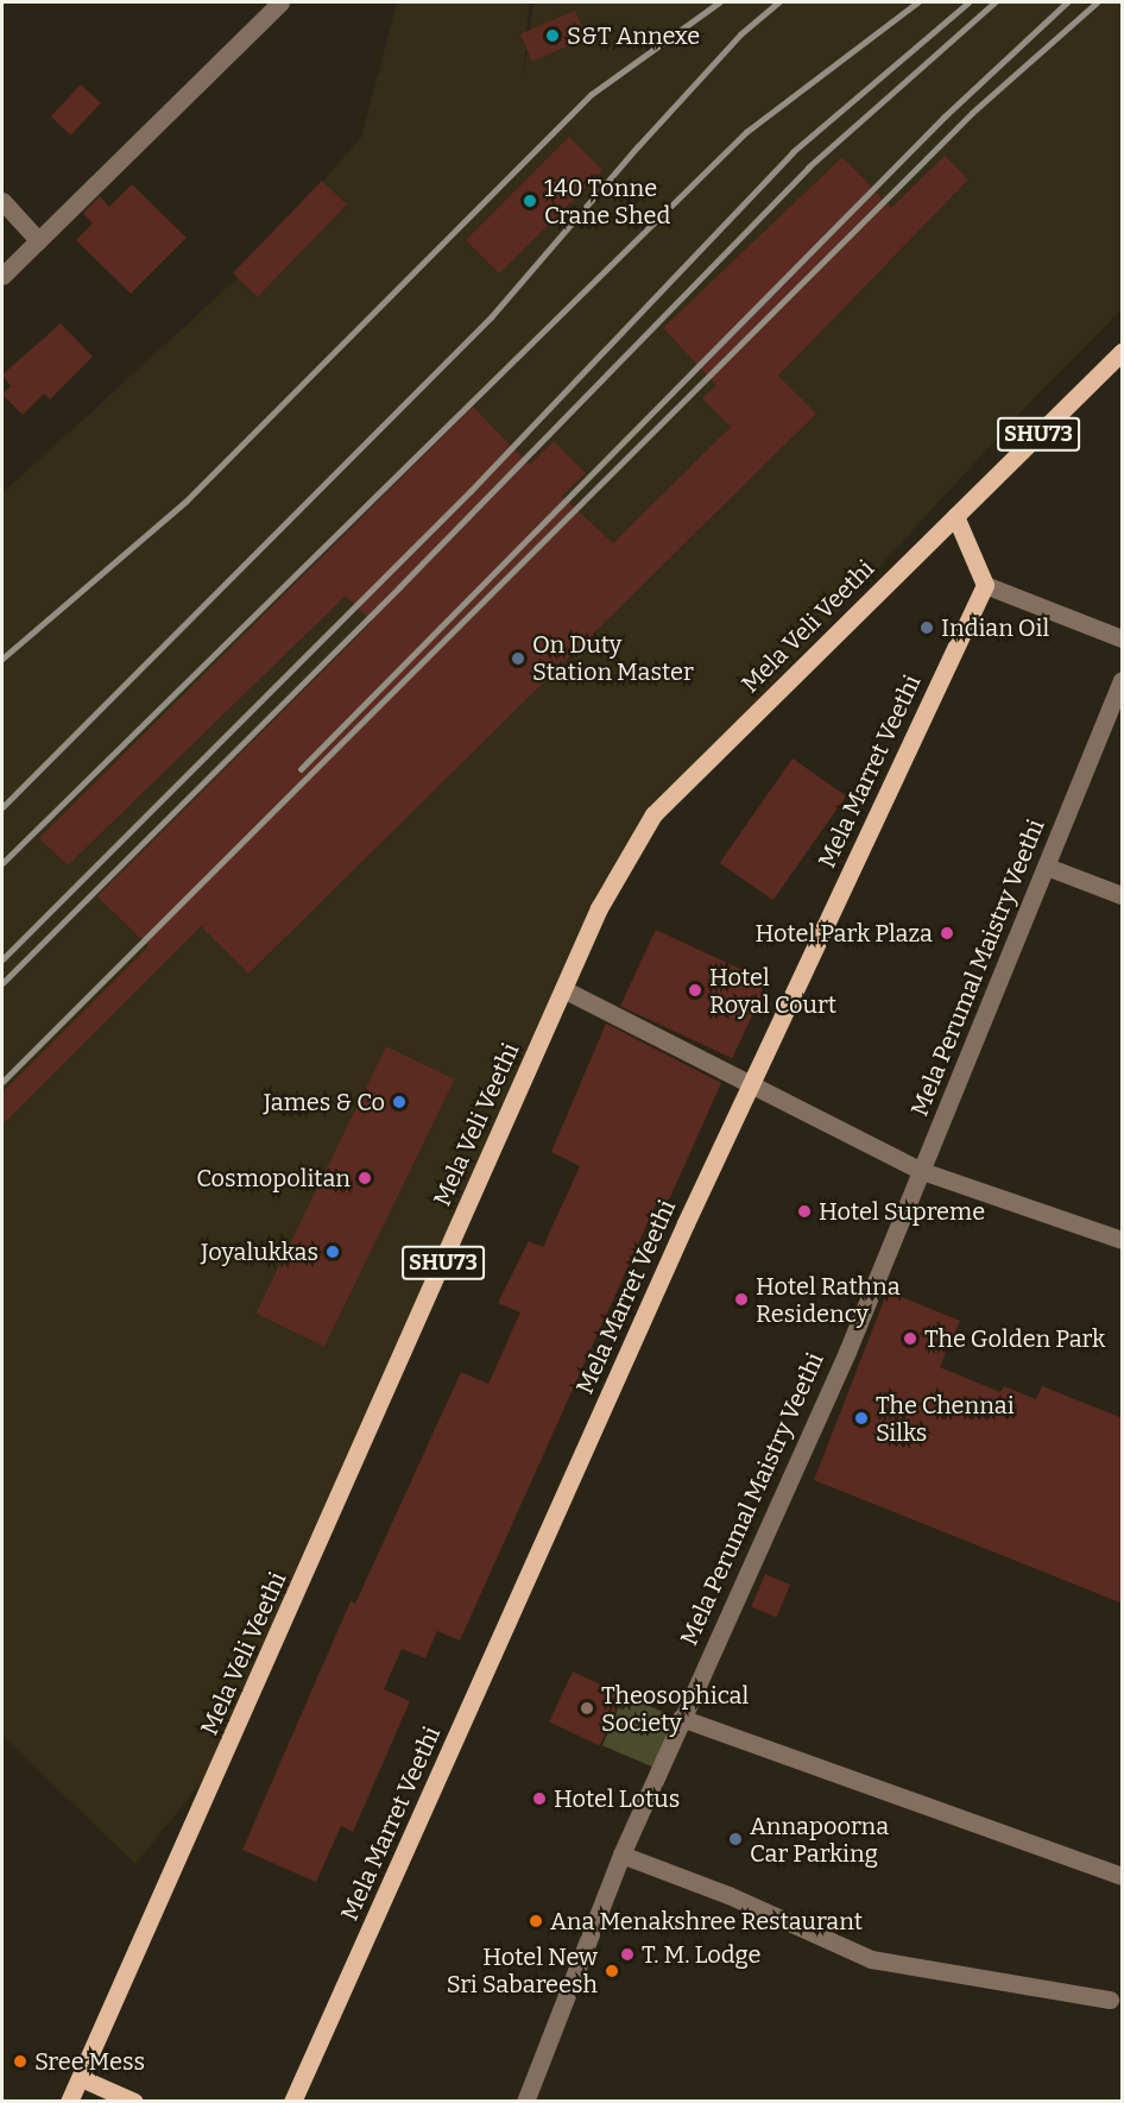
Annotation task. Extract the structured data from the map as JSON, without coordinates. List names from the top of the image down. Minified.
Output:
{"streets":{"main road":["SHU73","Mela Veli Veethi","Mela Marret Veethi"],"street":["Mela Perumal Maistry Veethi"]},"places":["S&T Annexe","140 Tonne Crane Shed","Indian Oil","On Duty Station Master","Hotel Park Plaza","Hotel Royal Court","James & Co","Cosmopolitan","Hotel Supreme","Joyalukkas","Hotel Rathna Residency","The Golden Park","The Chennai Silks","Theosophical Society","Hotel Lotus","Annapoorna Car Parking","Ana Menakshree Restaurant","T. M. Lodge","Hotel New Sri Sabareesh","Sree Mess"]}
